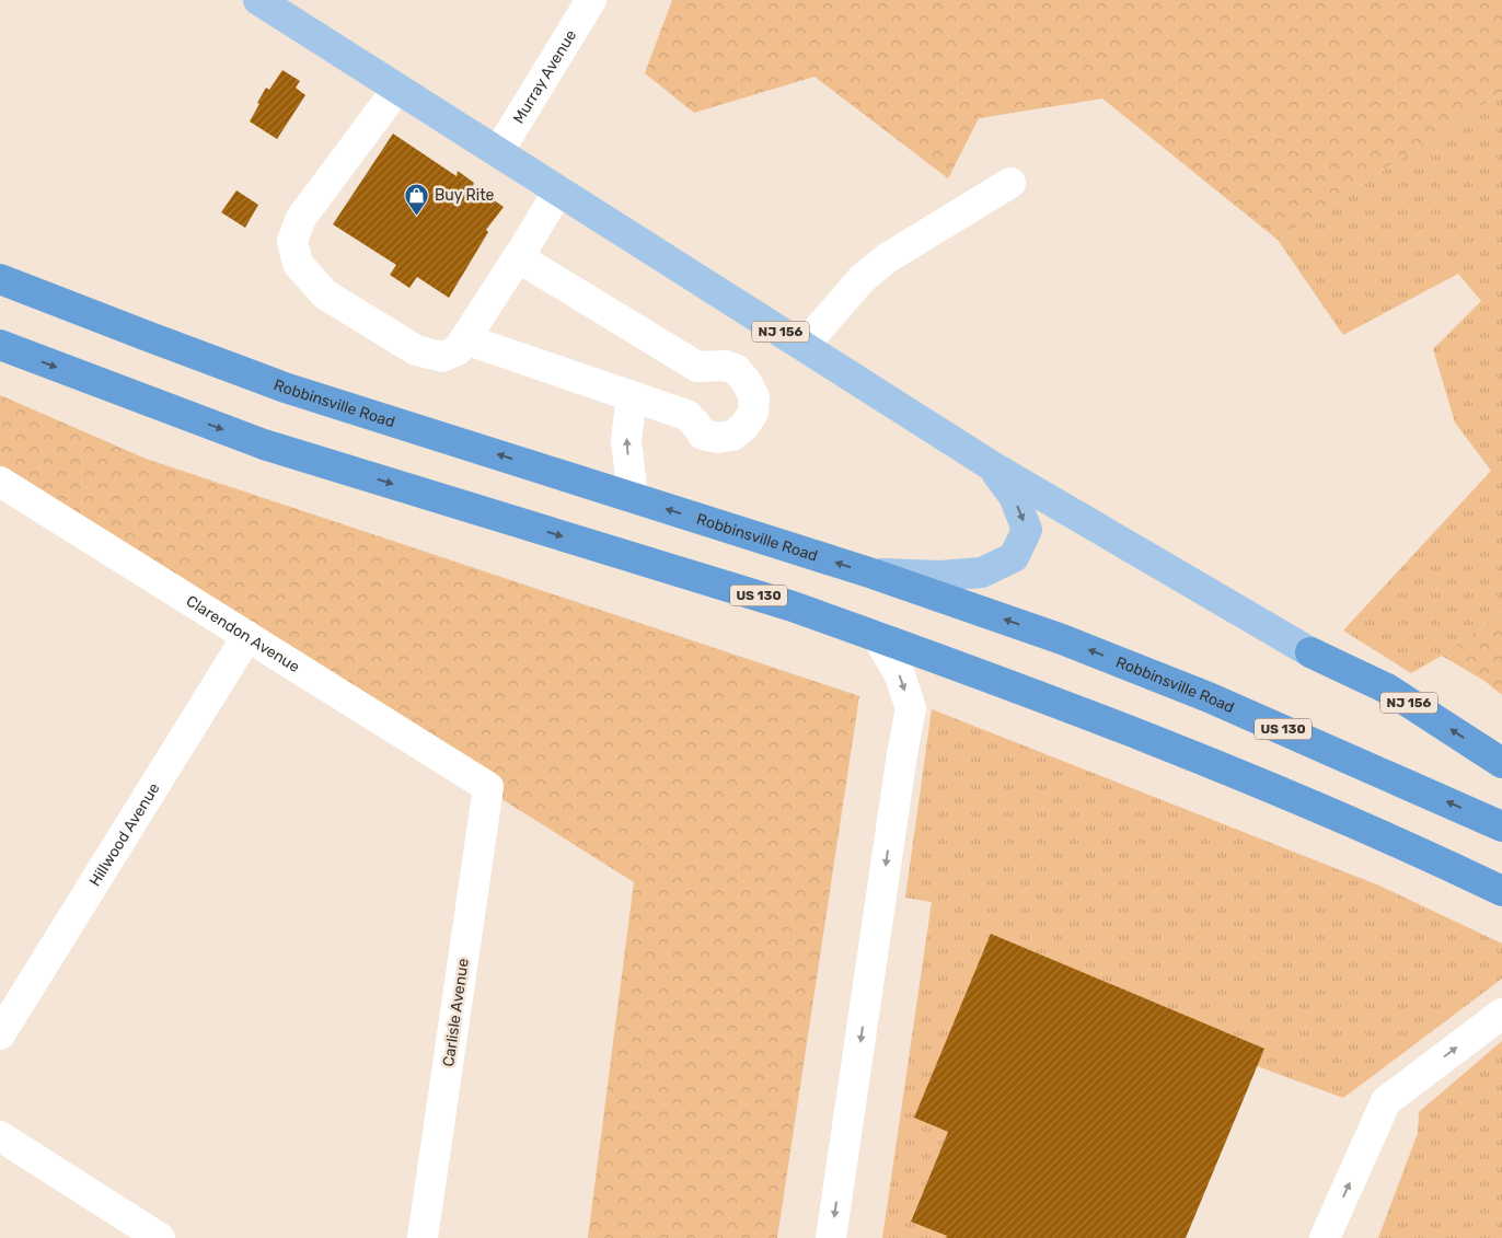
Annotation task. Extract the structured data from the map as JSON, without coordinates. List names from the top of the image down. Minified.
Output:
{"streets":{"highway":["NJ 156","Robbinsville Road","US 130"],"street":["Murray Avenue","Clarendon Avenue","Hillwood Avenue","Carlisle Avenue"]},"crossings":[["Murray Avenue","NJ 156"],["Clarendon Avenue","Hillwood Avenue"],["Clarendon Avenue","Carlisle Avenue"]],"places":{"shop":["Buy Rite"]}}
